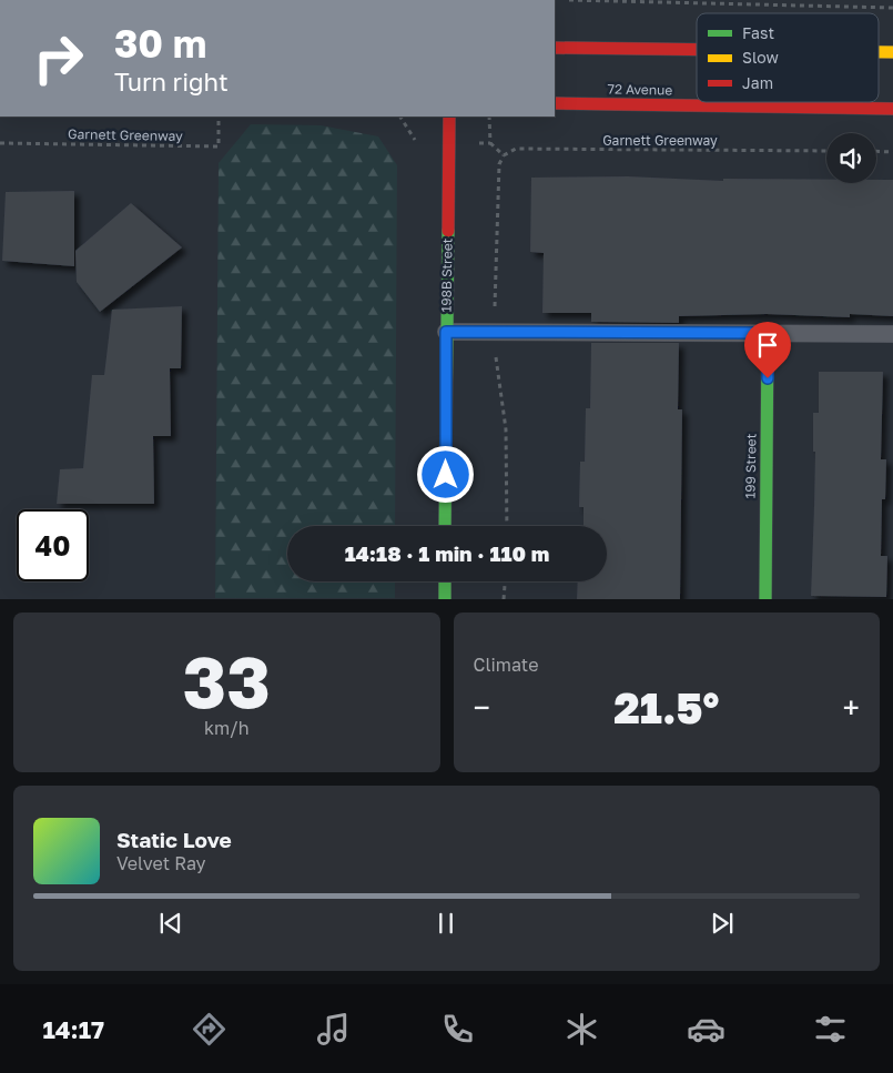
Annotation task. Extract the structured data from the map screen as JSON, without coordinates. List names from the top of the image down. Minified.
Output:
{"streets":{"street":["72 Avenue","198B Street","199 Street"],"path":["Garnett Greenway"]},"legend":["Fast","Slow","Jam"],"page":{"turn":["30 m","Turn right"],"limit":"40","trip":"14:18 · 1 min · 110 m","tile":[["33","km/h"],"Climate"],"heat":["−","21.5°","+"],"song":["Static Love","Velvet Ray"],"tabs":"14:17"}}
